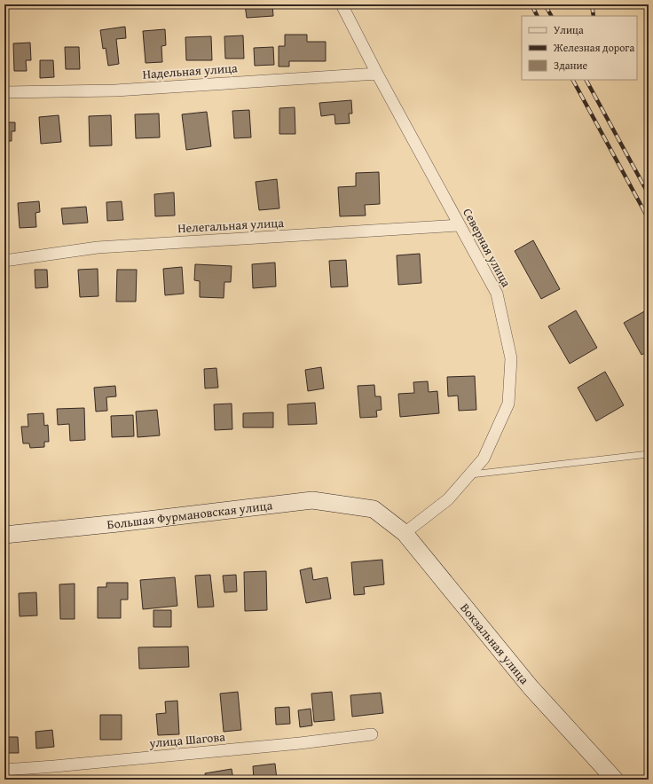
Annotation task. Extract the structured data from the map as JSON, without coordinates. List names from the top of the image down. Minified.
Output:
{"streets":{"main road":["Большая Фурмановская улица","Вокзальная улица"],"street":["Надельная улица","Нелегальная улица","Северная улица","улица Шагова"]},"crossings":[["Надельная улица","Северная улица"],["Нелегальная улица","Северная улица"],["Северная улица","Вокзальная улица"],["Большая Фурмановская улица","Вокзальная улица"]],"legend":["Улица","Железная дорога","Здание"]}
